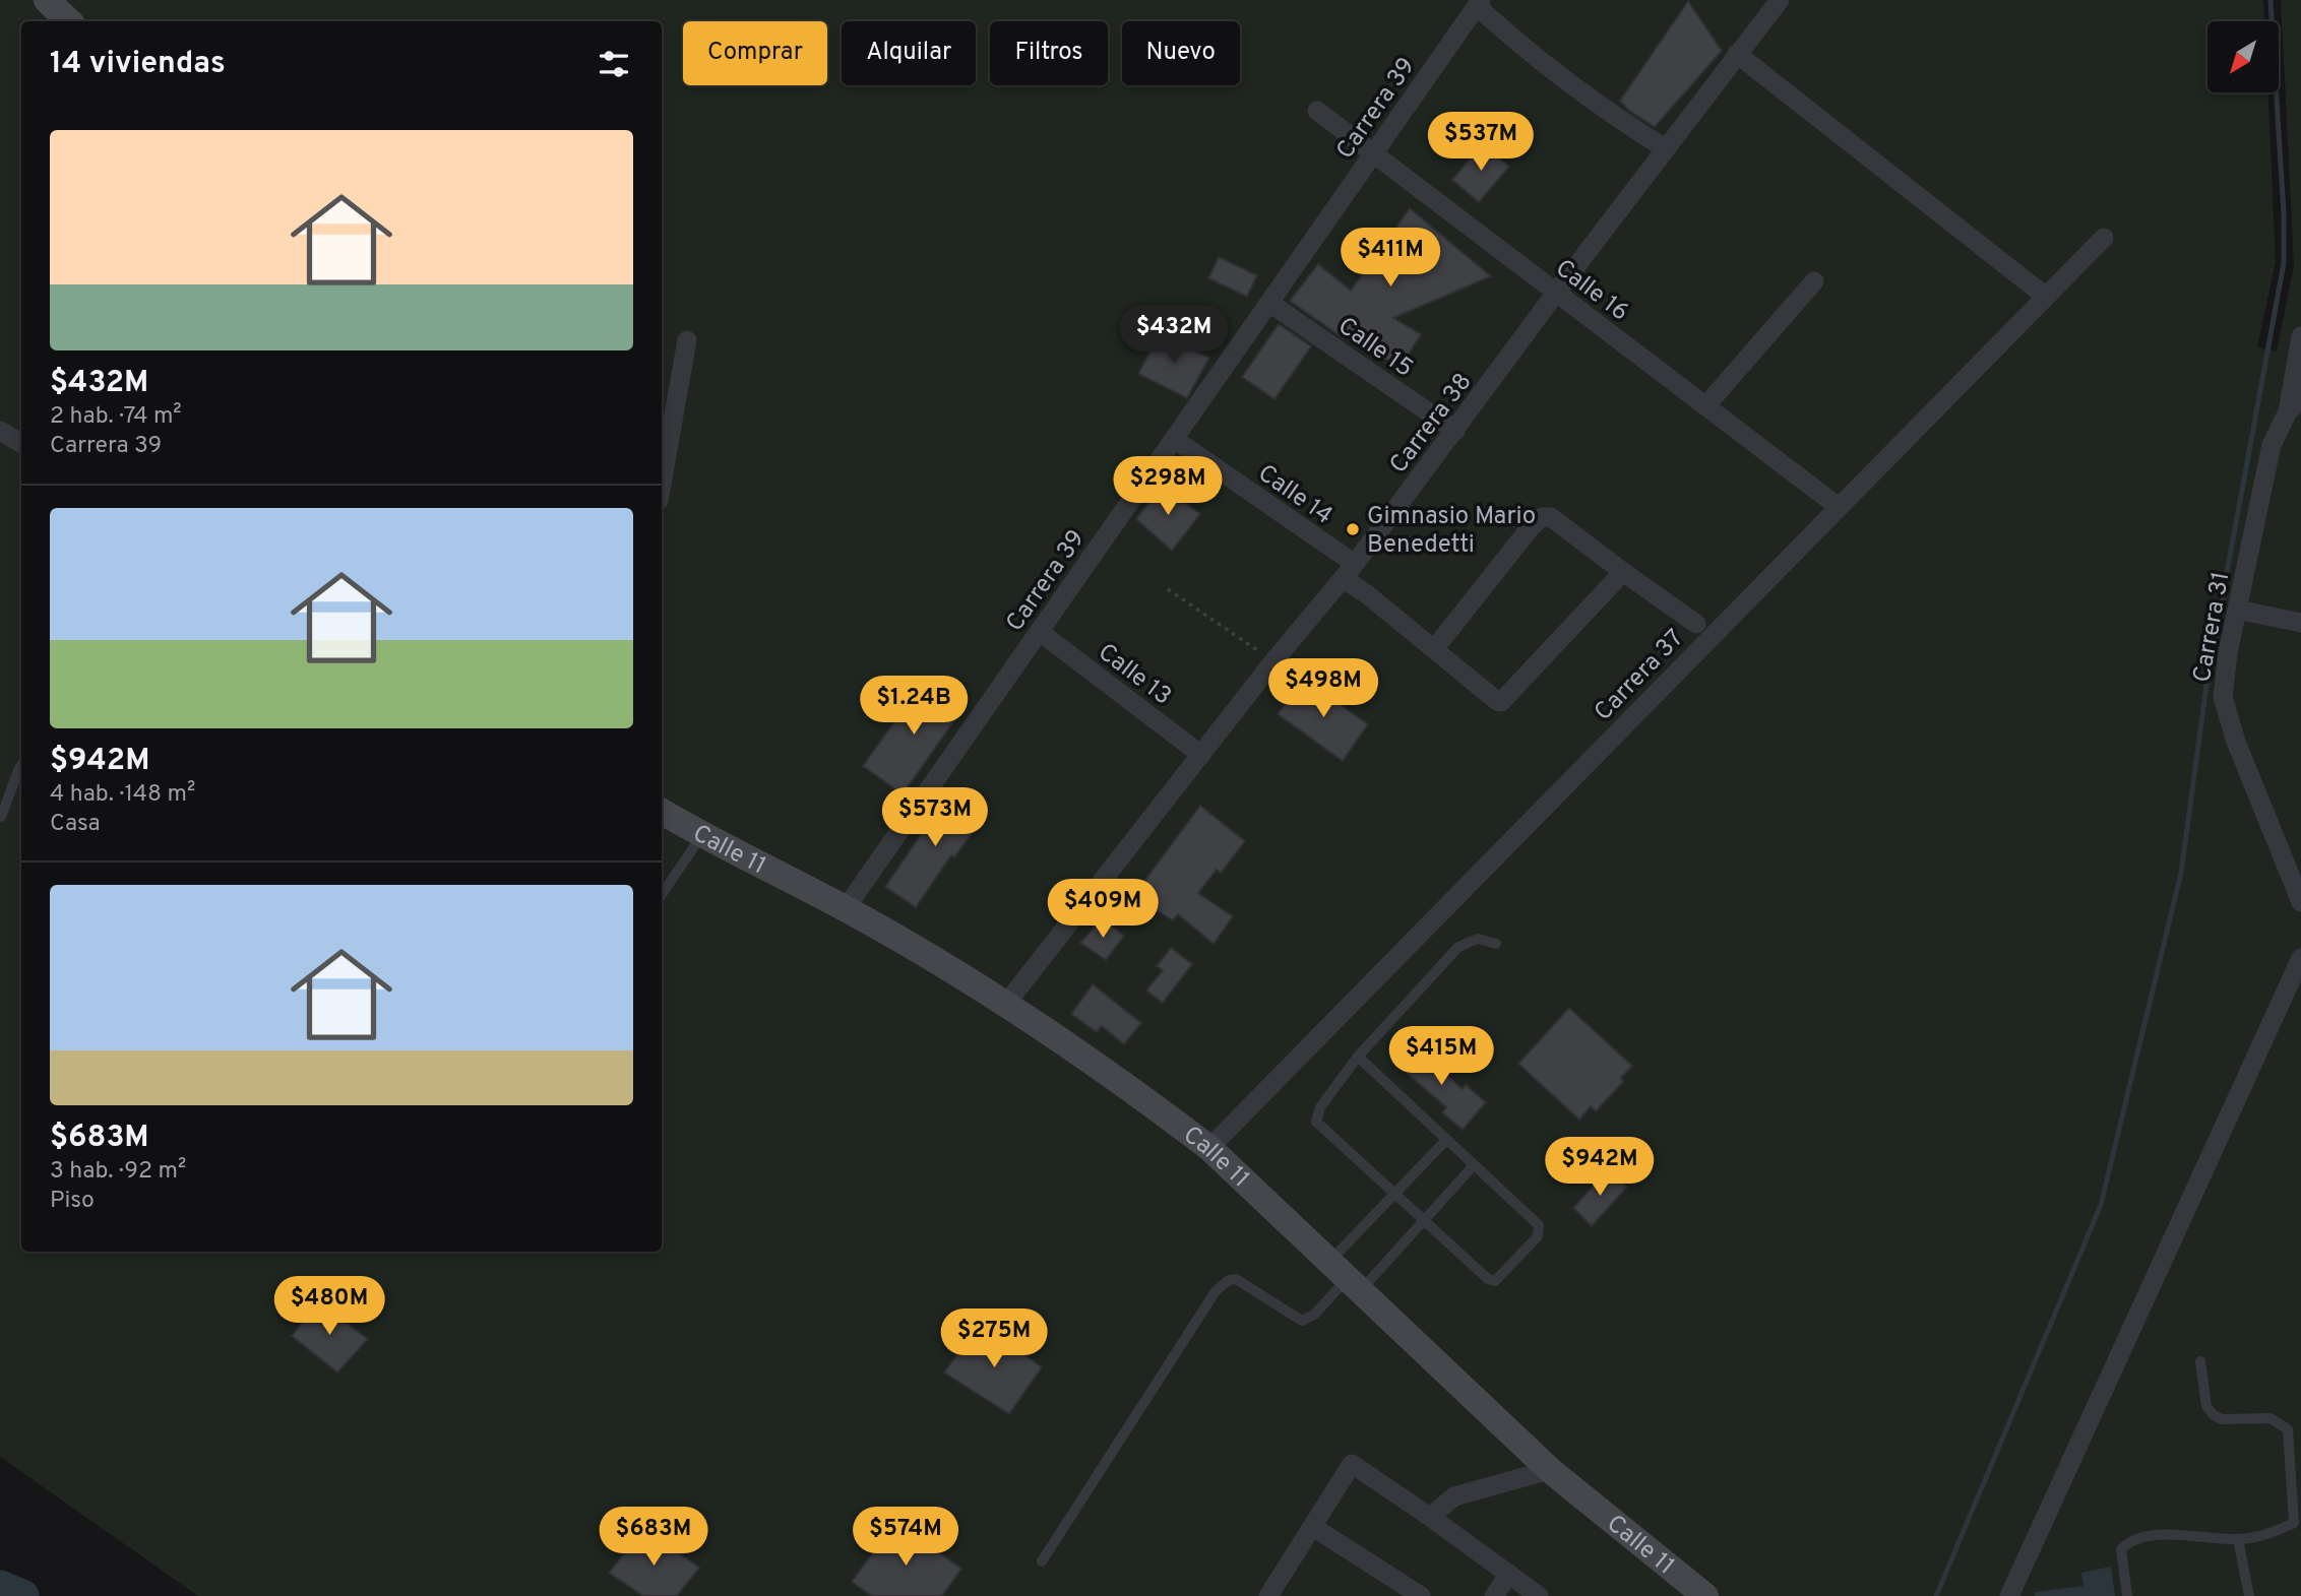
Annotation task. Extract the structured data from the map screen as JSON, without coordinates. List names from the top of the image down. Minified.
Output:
{"streets":{"main road":["Calle 11"],"street":["Carrera 39","Calle 16","Calle 15","Carrera 38","Calle 14","Carrera 31","Calle 13","Carrera 37"]},"crossings":[["Carrera 39","Calle 16"],["Carrera 39","Calle 15"],["Carrera 39","Calle 14"],["Carrera 39","Calle 13"],["Carrera 39","Calle 11"],["Calle 16","Carrera 38"],["Calle 16","Carrera 37"],["Calle 15","Carrera 38"],["Carrera 38","Calle 14"],["Carrera 38","Calle 13"],["Carrera 38","Calle 11"],["Carrera 37","Calle 11"]],"places":["Gimnasio Mario Benedetti"],"north":"bottom left","page":{"chip":["Comprar","Alquilar","Filtros","Nuevo"],"heading":"14 viviendas","list":[{"name":"$432M","note":"2 hab. · 74 m² · Carrera 39"},{"name":"$942M","note":"4 hab. · 148 m² · Casa"},{"name":"$683M","note":"3 hab. · 92 m² · Piso"}],"price":["$537M","$411M","$432M","$298M","$498M","$1.24B","$573M","$409M","$415M","$942M","$480M","$275M","$683M","$574M"]}}
